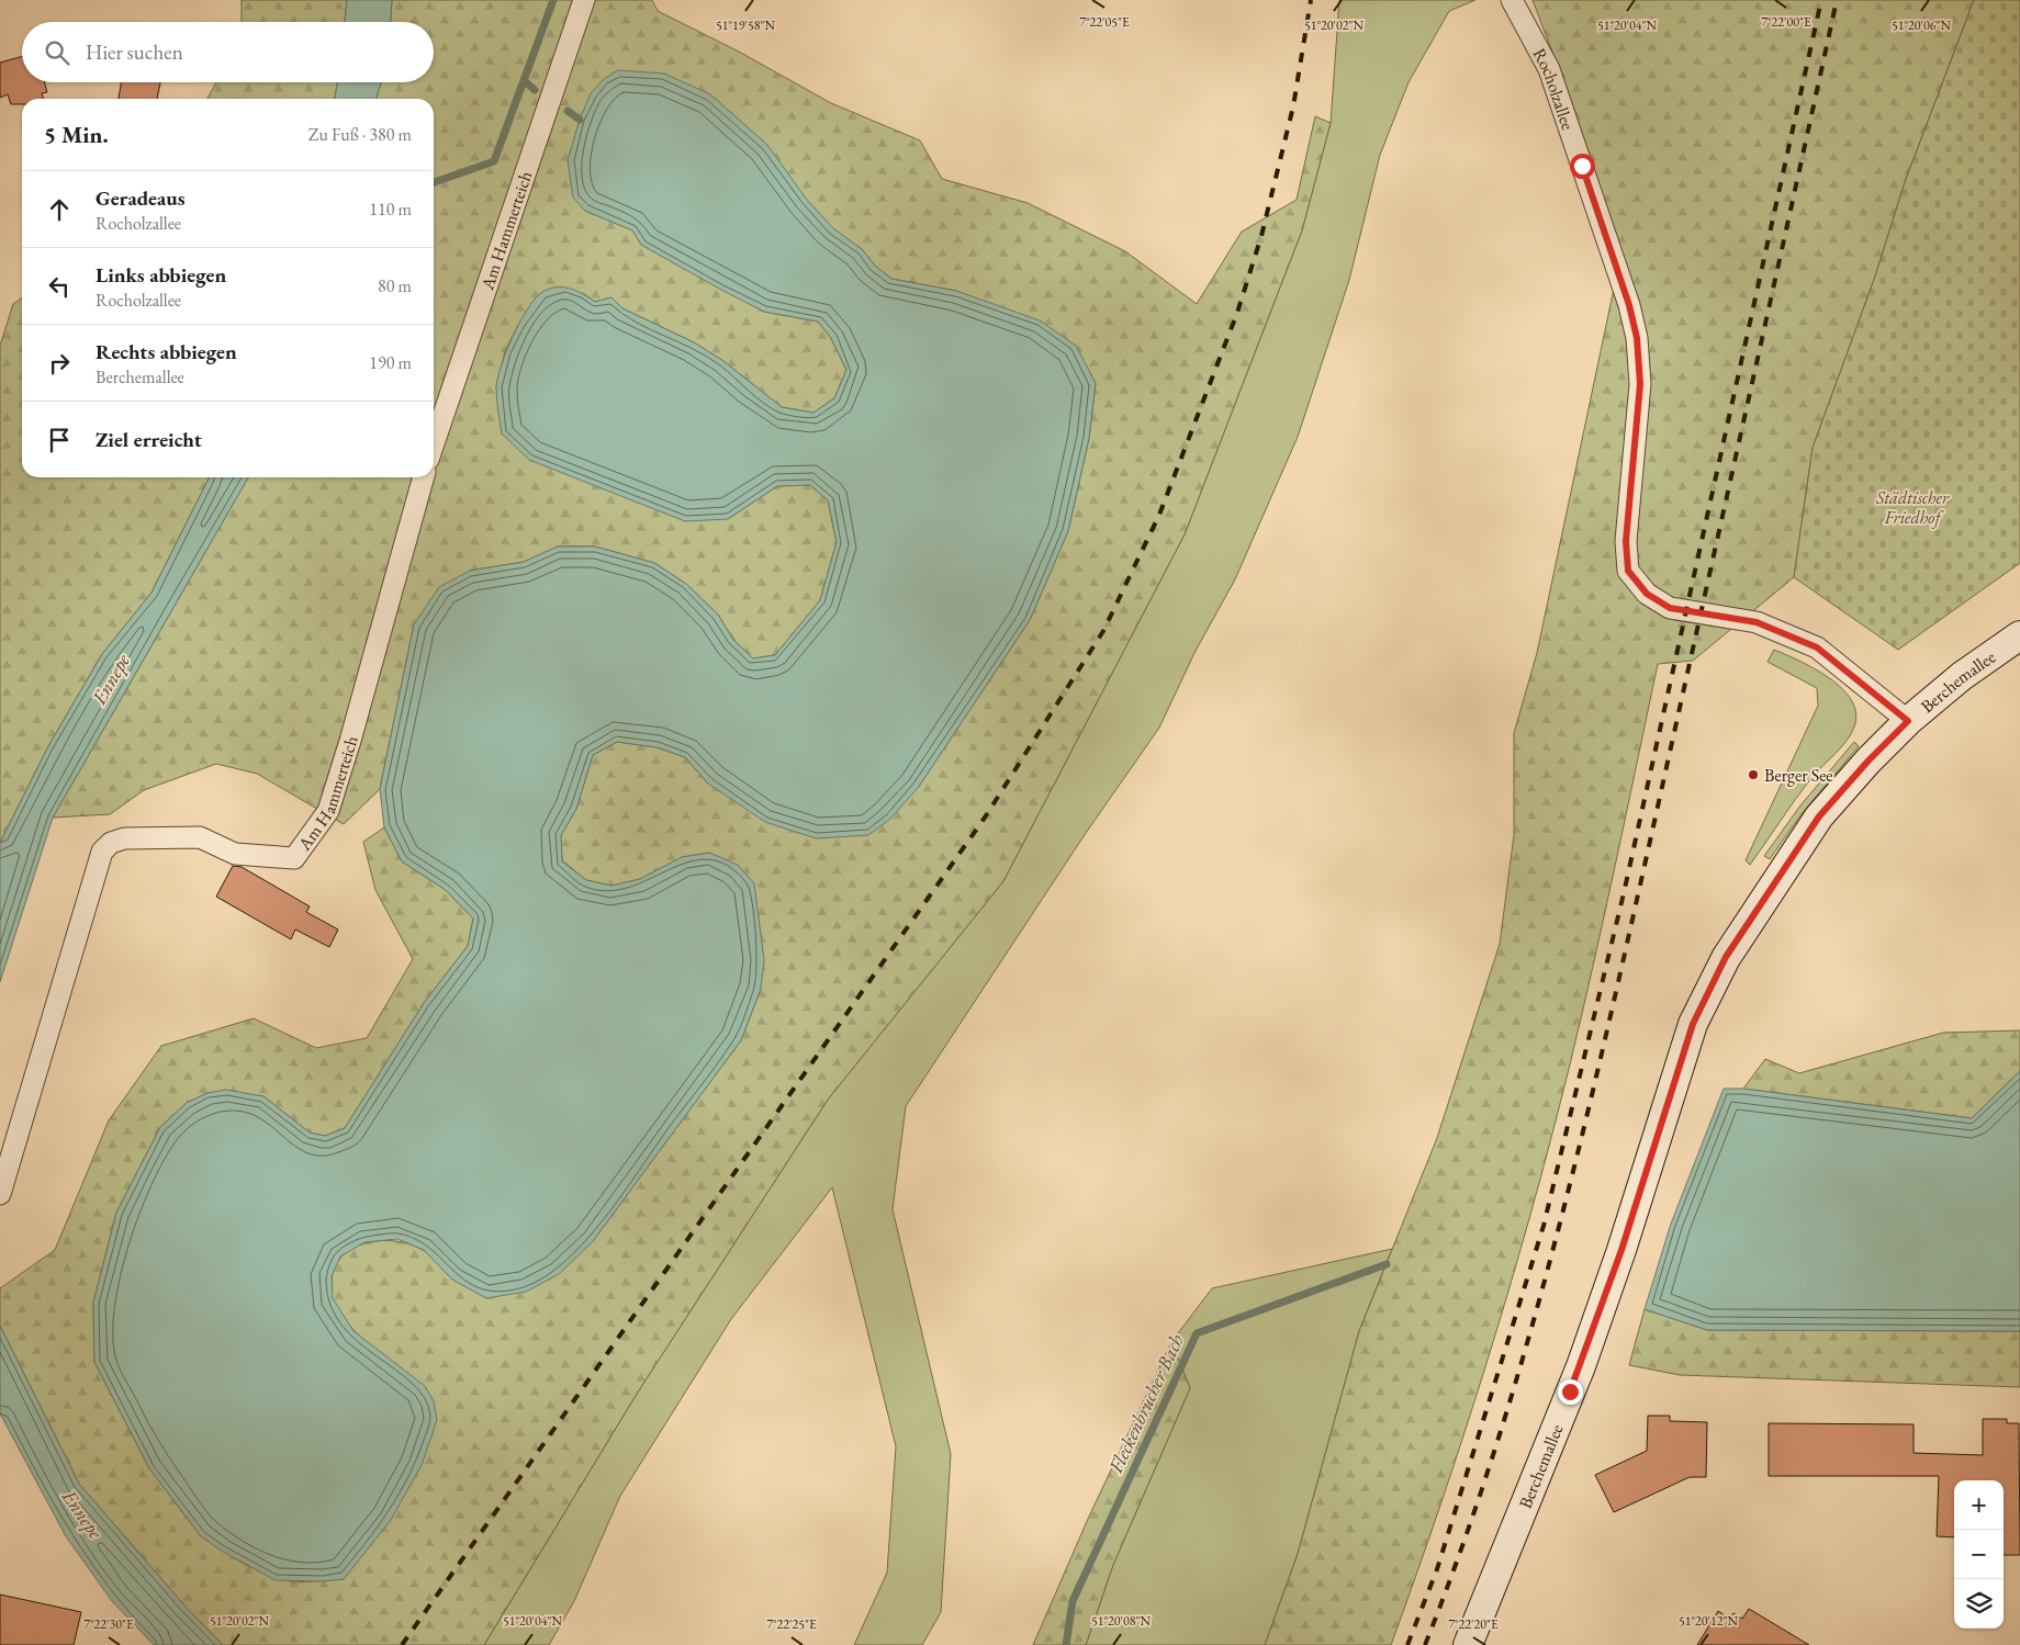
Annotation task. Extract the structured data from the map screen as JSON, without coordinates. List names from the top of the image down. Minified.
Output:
{"streets":{"street":["Rocholzallee","Am Hammerteich","Berchemallee"]},"crossings":[["Rocholzallee","Berchemallee"]],"water":["Ennepe","Fleckenbrucher Bach"],"parks":["Städtischer Friedhof"],"places":["Berger See"],"page":{"search":"Hier suchen","heading":["5 Min.","Zu Fuß · 380 m"],"list":[["Geradeaus","Rocholzallee","110 m"],["Links abbiegen","Rocholzallee","80 m"],["Rechts abbiegen","Berchemallee","190 m"],"Ziel erreicht"],"map_buttons":["+","−"]},"coordinates":["7°22'05\"E","7°22'00\"E","51°19'58\"N","51°20'02\"N","51°20'04\"N","51°20'06\"N","51°20'08\"N","51°20'12\"N","7°22'30\"E","7°22'25\"E","7°22'20\"E"]}
